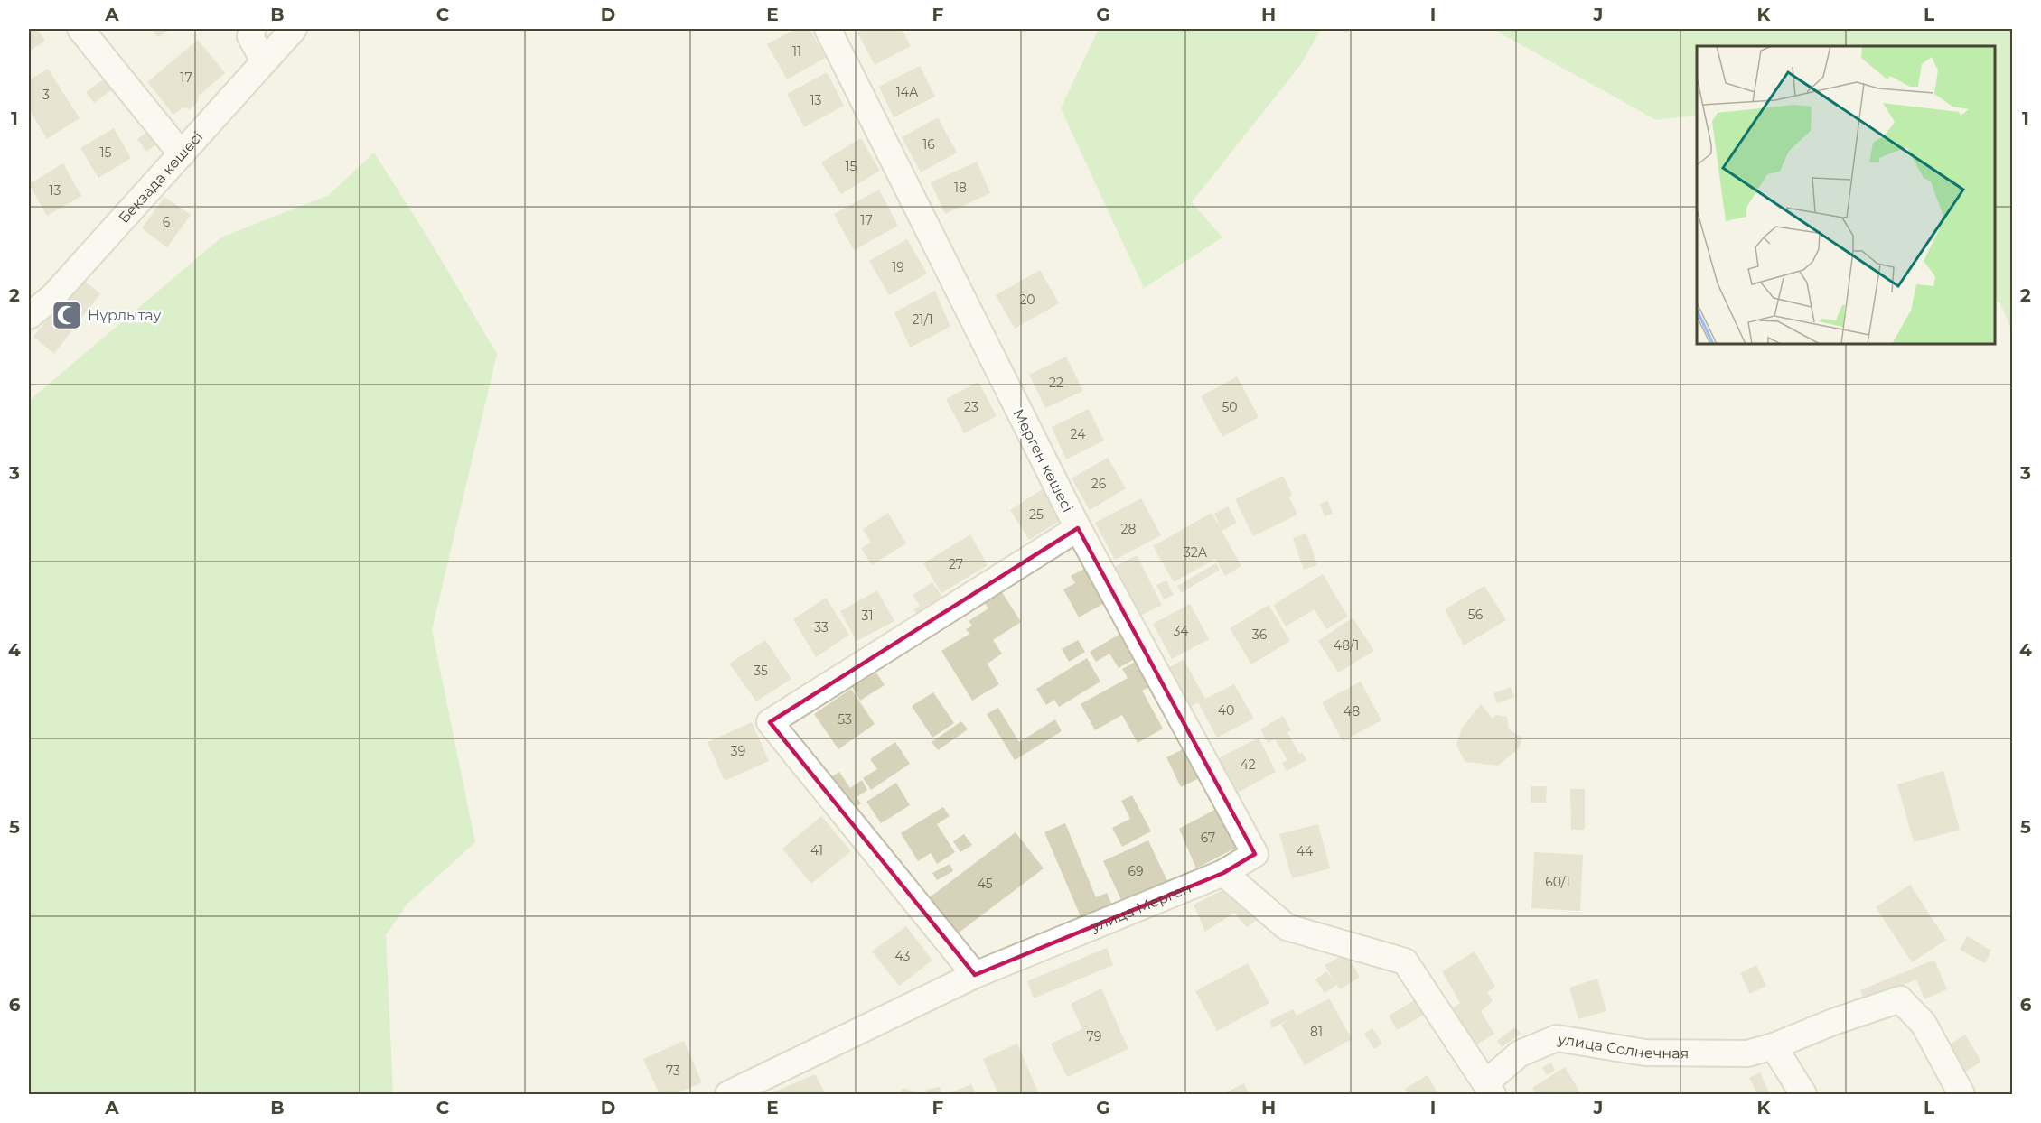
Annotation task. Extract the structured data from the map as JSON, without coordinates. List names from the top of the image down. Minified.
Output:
{"streets":{"street":["Бекзада көшесі","Мерген көшесі","улица Мерген","улица Солнечная"]},"crossings":[["Мерген көшесі","улица Мерген"]],"places":{"mosque":["Нұрлытау"]},"house_numbers":["11","17","14А","3","13","16","15","15","18","13","17","6","19","20","21/1","22","23","50","24","26","25","28","32А","27","56","31","33","34","36","48/1","35","40","48","53","39","42","67","41","44","69","60/1","45","43","81","79","73"],"grid":{"columns":["A","B","C","D","E","F","G","H","I","J","K","L"],"rows":["1","2","3","4","5","6"]}}
